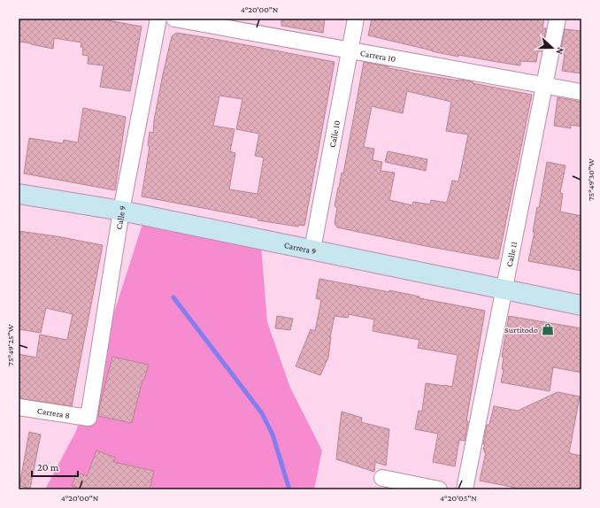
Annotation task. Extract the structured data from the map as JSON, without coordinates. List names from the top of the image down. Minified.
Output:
{"streets":{"main road":["Carrera 9"],"street":["Carrera 10","Calle 10","Calle 9","Calle 11","Carrera 8"]},"crossings":[["Carrera 10","Calle 10"],["Carrera 10","Calle 11"],["Calle 10","Carrera 9"],["Calle 9","Carrera 9"],["Calle 9","Carrera 8"],["Carrera 9","Calle 11"]],"places":{"shop":["Surtitodo"]},"scale_bar":"20 m","north":"right","coordinates":["4°20'00\"N","75°49'30\"W","75°49'25\"W","4°20'05\"N"]}
